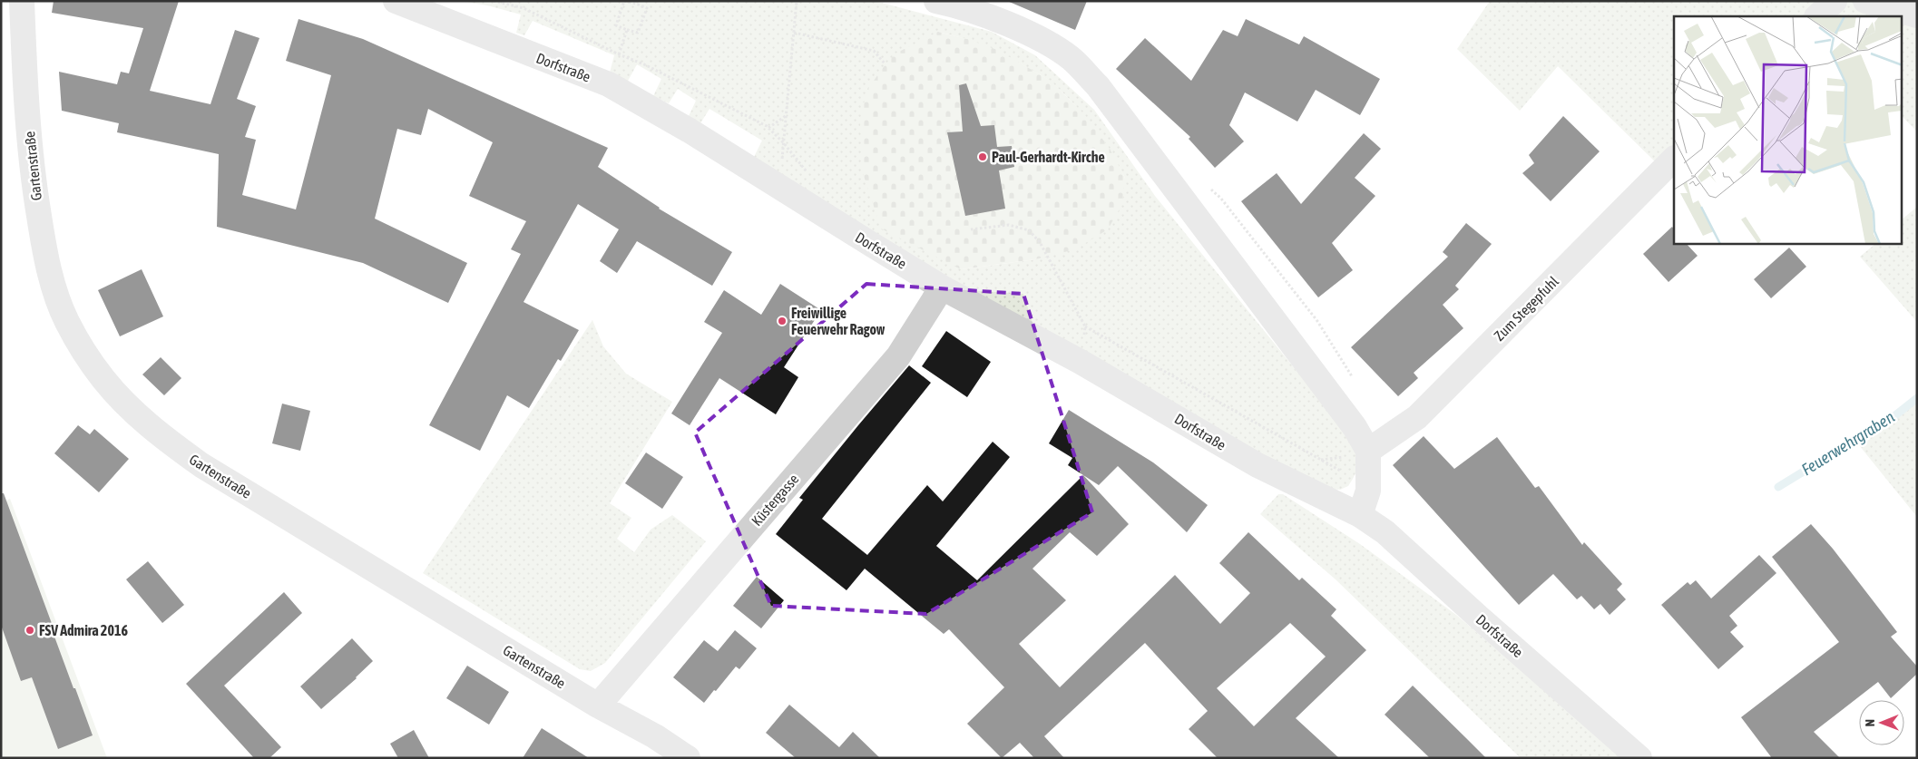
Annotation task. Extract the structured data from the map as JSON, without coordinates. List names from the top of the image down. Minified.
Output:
{"streets":{"street":["Dorfstraße","Gartenstraße","Zum Stegepfuhl","Küstergasse"]},"crossings":[["Dorfstraße","Küstergasse"],["Gartenstraße","Küstergasse"]],"water":["Feuerwehrgraben"],"places":["Paul-Gerhardt-Kirche","Freiwillige Feuerwehr Ragow","FSV Admira 2016"],"north":"left"}
